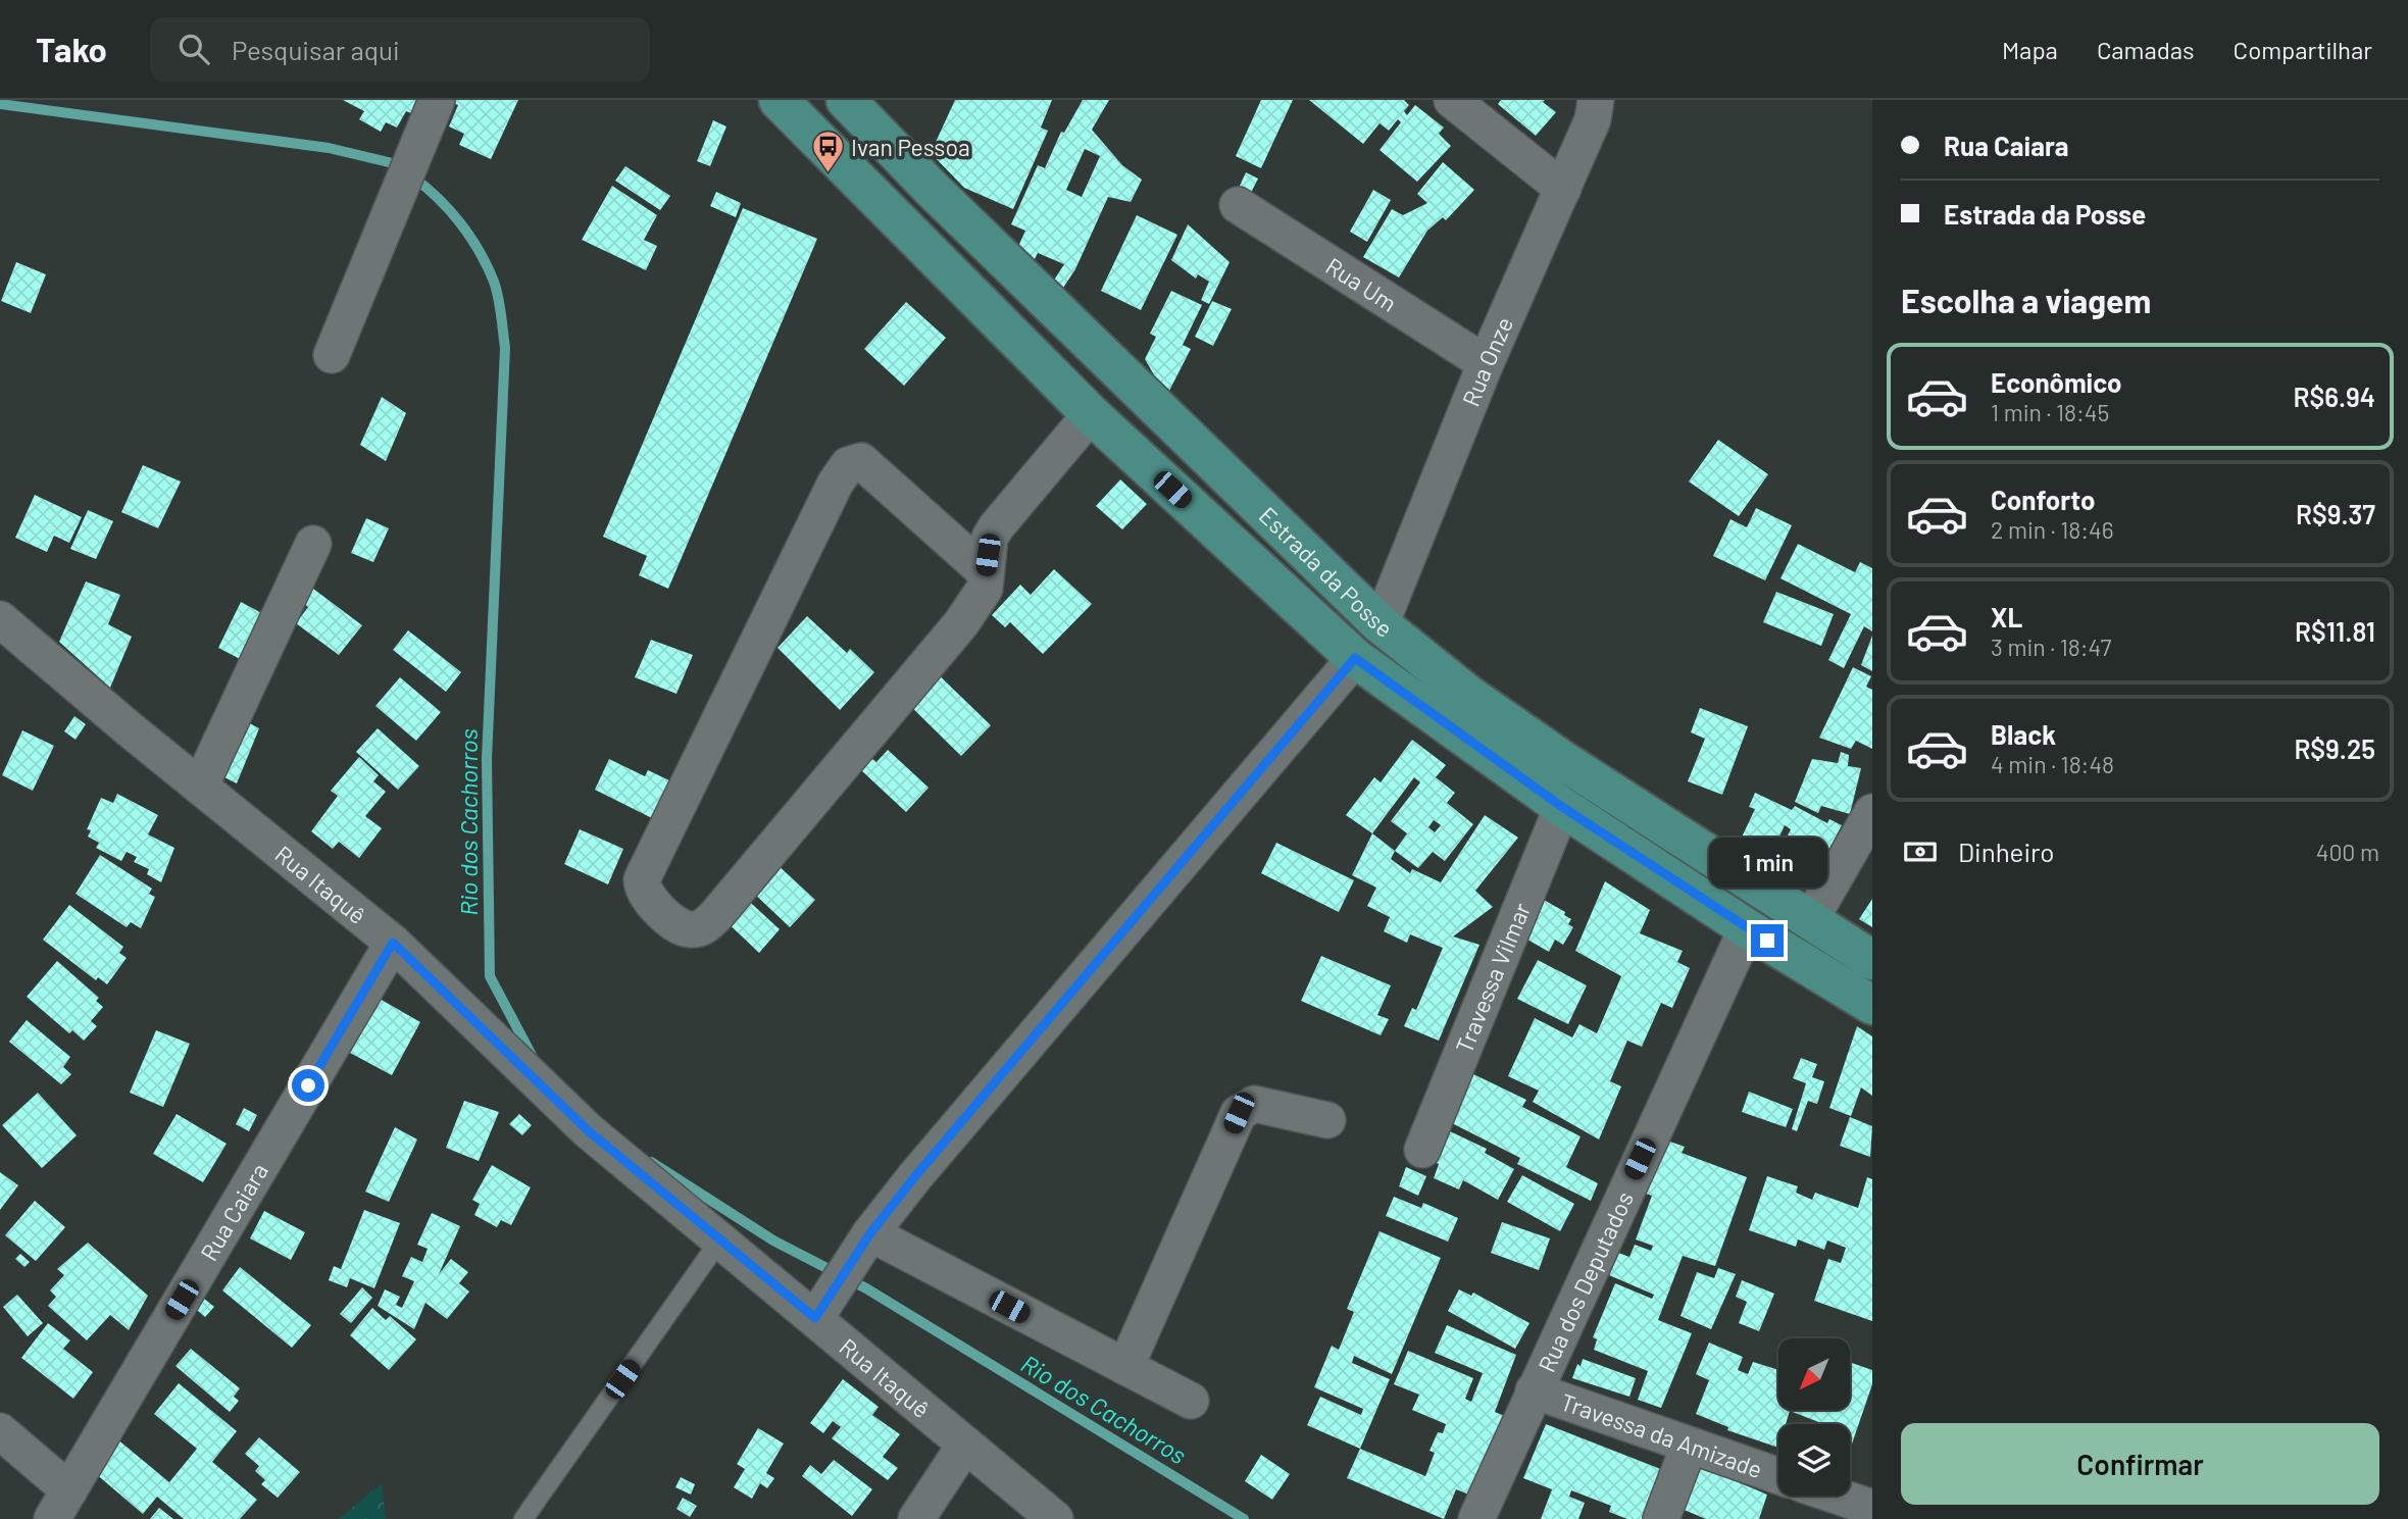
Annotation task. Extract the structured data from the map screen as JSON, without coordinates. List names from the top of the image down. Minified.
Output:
{"streets":{"main road":["Estrada da Posse"],"street":["Rua Um","Rua Onze","Rua Itaquê","Travessa Vilmar","Rua Caiara","Rua dos Deputados","Travessa da Amizade"]},"crossings":[["Rua Um","Rua Onze"],["Rua Onze","Estrada da Posse"],["Estrada da Posse","Rua Itaquê"],["Estrada da Posse","Travessa Vilmar"],["Estrada da Posse","Rua dos Deputados"],["Rua Itaquê","Rua Caiara"],["Rua dos Deputados","Travessa da Amizade"]],"water":["Rio dos Cachorros"],"places":{"bus stop":["Ivan Pessoa"]},"north":"bottom left","page":{"header":"Tako","search":"Pesquisar aqui","nav":["Mapa","Camadas","Compartilhar"],"banner":["Rua Caiara","Estrada da Posse"],"heading":"Escolha a viagem","list":[{"name":"Econômico","note":"1 min · 18:45","value":"R$6.94"},{"name":"Conforto","note":"2 min · 18:46","value":"R$9.37"},{"name":"XL","note":"3 min · 18:47","value":"R$11.81"},{"name":"Black","note":"4 min · 18:48","value":"R$9.25"}],"pay":["Dinheiro","400 m"],"bubble":"1 min","buttons":"Confirmar"}}
